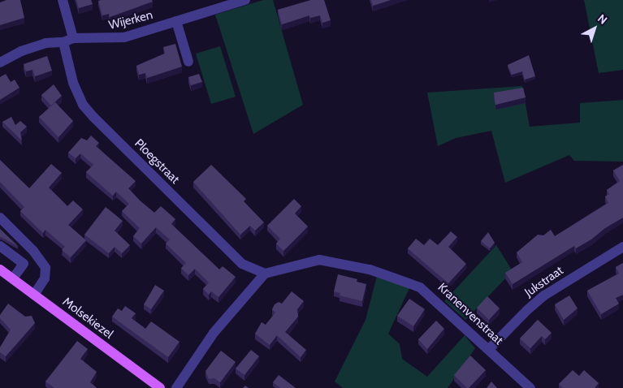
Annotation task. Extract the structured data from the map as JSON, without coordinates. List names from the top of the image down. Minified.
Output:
{"streets":{"main road":["Molsekiezel"],"street":["Wijerken","Ploegstraat","Jukstraat","Kranenvenstraat"]},"crossings":[["Wijerken","Ploegstraat"],["Ploegstraat","Kranenvenstraat"],["Jukstraat","Kranenvenstraat"]],"north":"top right"}
